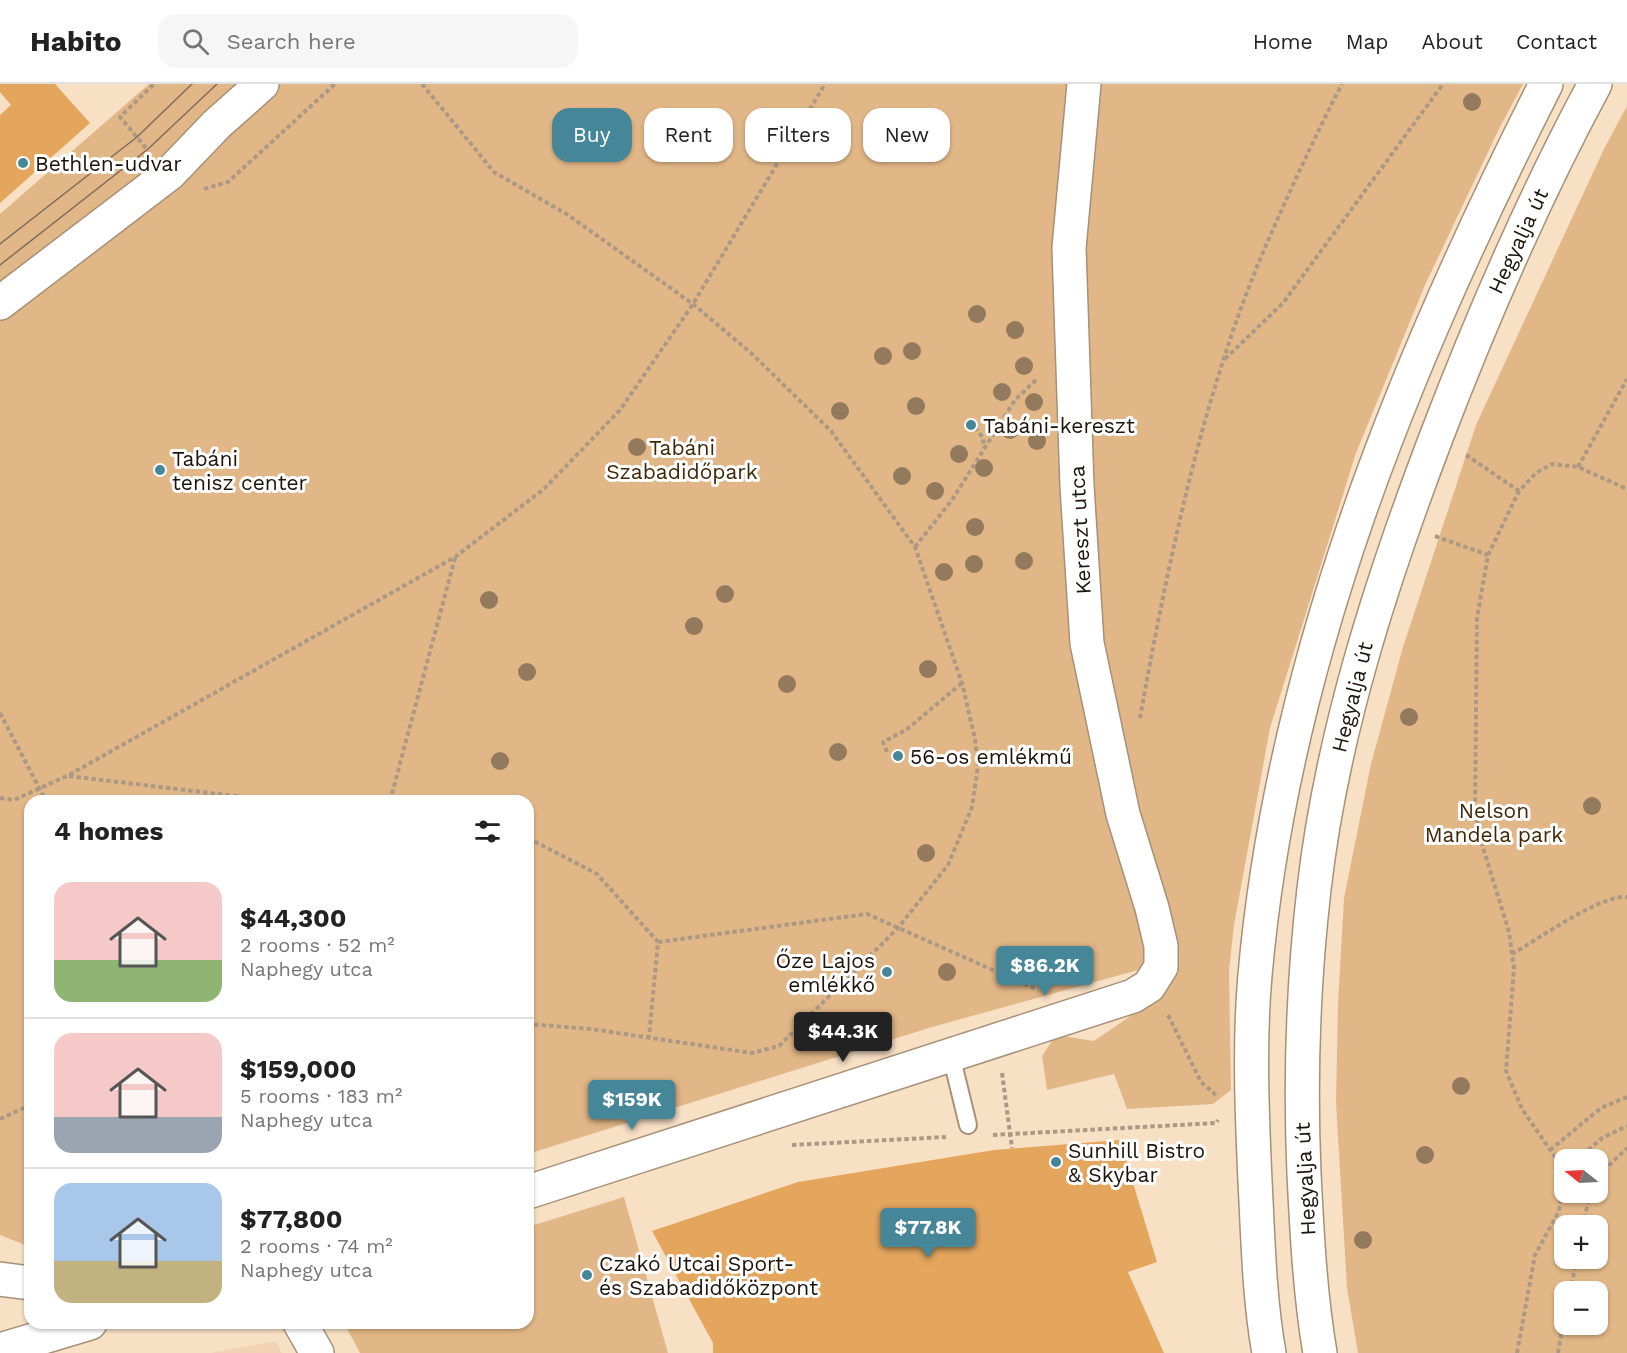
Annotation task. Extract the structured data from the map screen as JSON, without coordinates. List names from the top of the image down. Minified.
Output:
{"streets":{"main road":["Hegyalja út","Kereszt utca"]},"parks":["Tabáni Szabadidőpark","Nelson Mandela park"],"places":["Bethlen-udvar","Tabáni-kereszt","Tabáni tenisz center","56-os emlékmű","Őze Lajos emlékkő","Sunhill Bistro & Skybar","Czakó Utcai Sport- és Szabadidőközpont"],"north":"left","page":{"header":"Habito","search":"Search here","nav":["Home","Map","About","Contact"],"chip":["Buy","Rent","Filters","New"],"heading":"4 homes","list":[{"name":"$44,300","note":"2 rooms · 52 m² · Naphegy utca"},{"name":"$159,000","note":"5 rooms · 183 m² · Naphegy utca"},{"name":"$77,800","note":"2 rooms · 74 m² · Naphegy utca"}],"price":["$86.2K","$44.3K","$159K","$77.8K"],"map_buttons":["+","−"]}}
